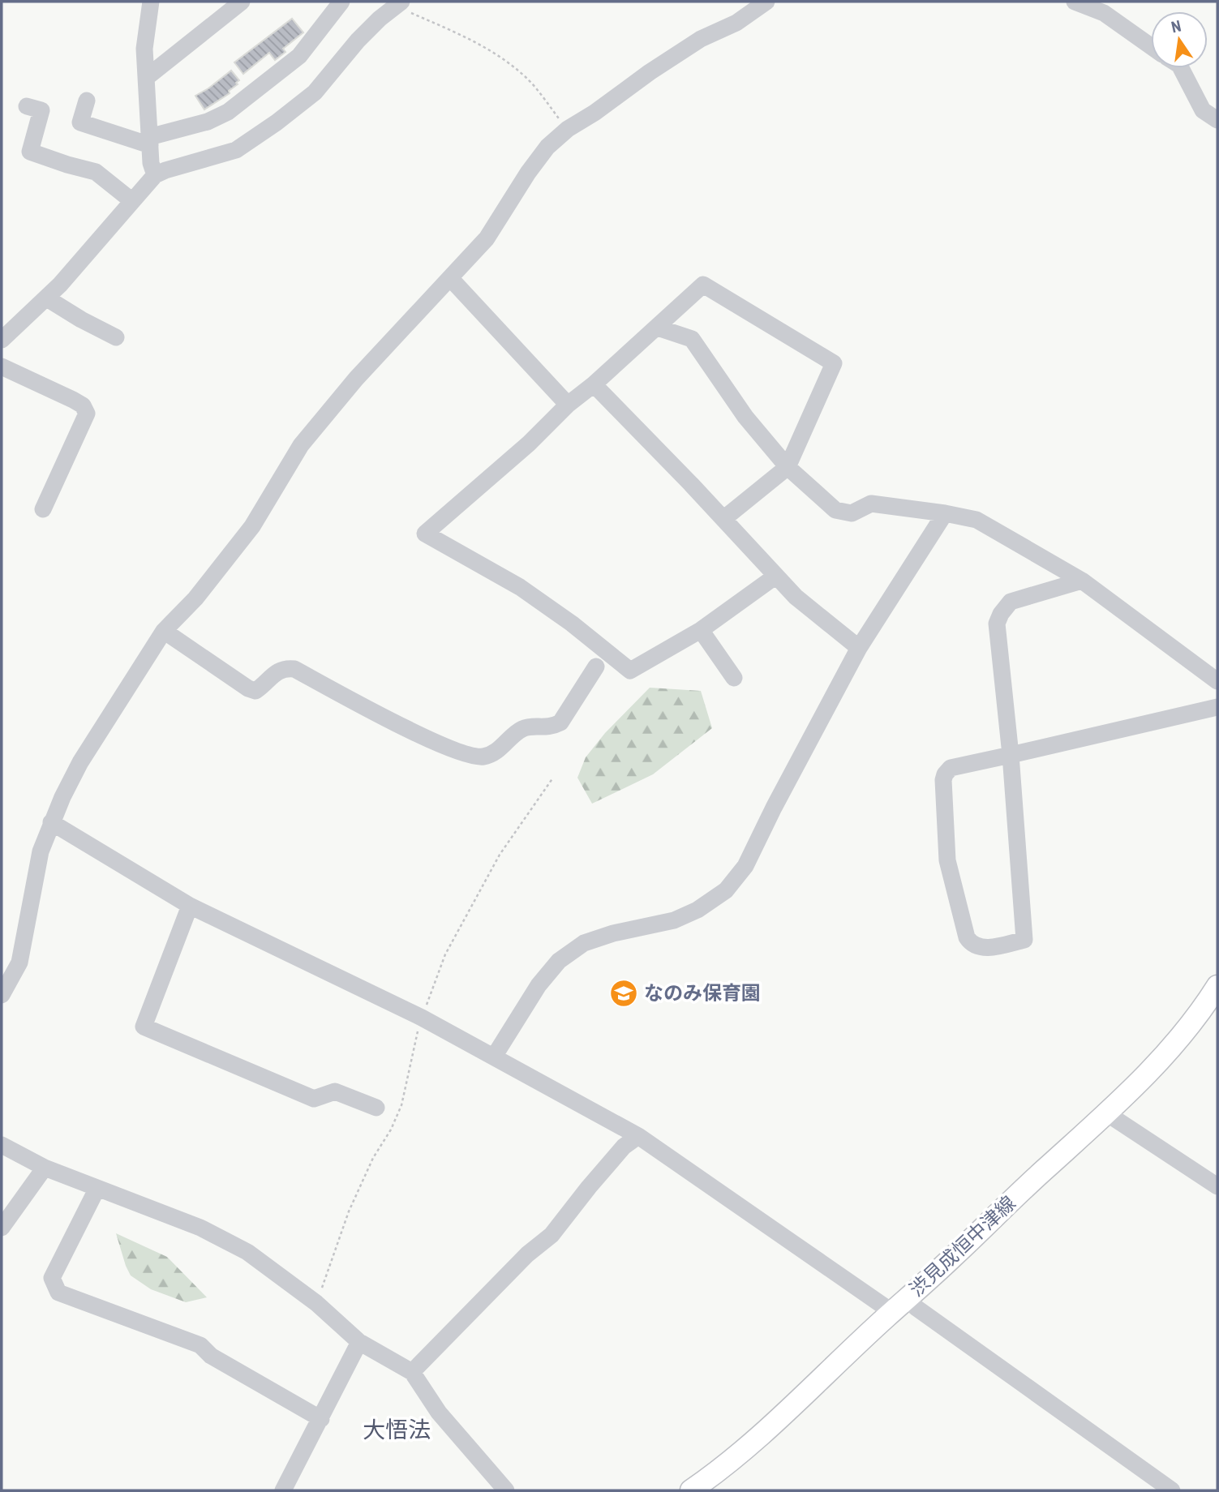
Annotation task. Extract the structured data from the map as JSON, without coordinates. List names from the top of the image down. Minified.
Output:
{"streets":{"main road":["渋見成恒中津線"]},"districts":["大悟法"],"places":{"school or university":["なのみ保育園"]},"north":"top"}
